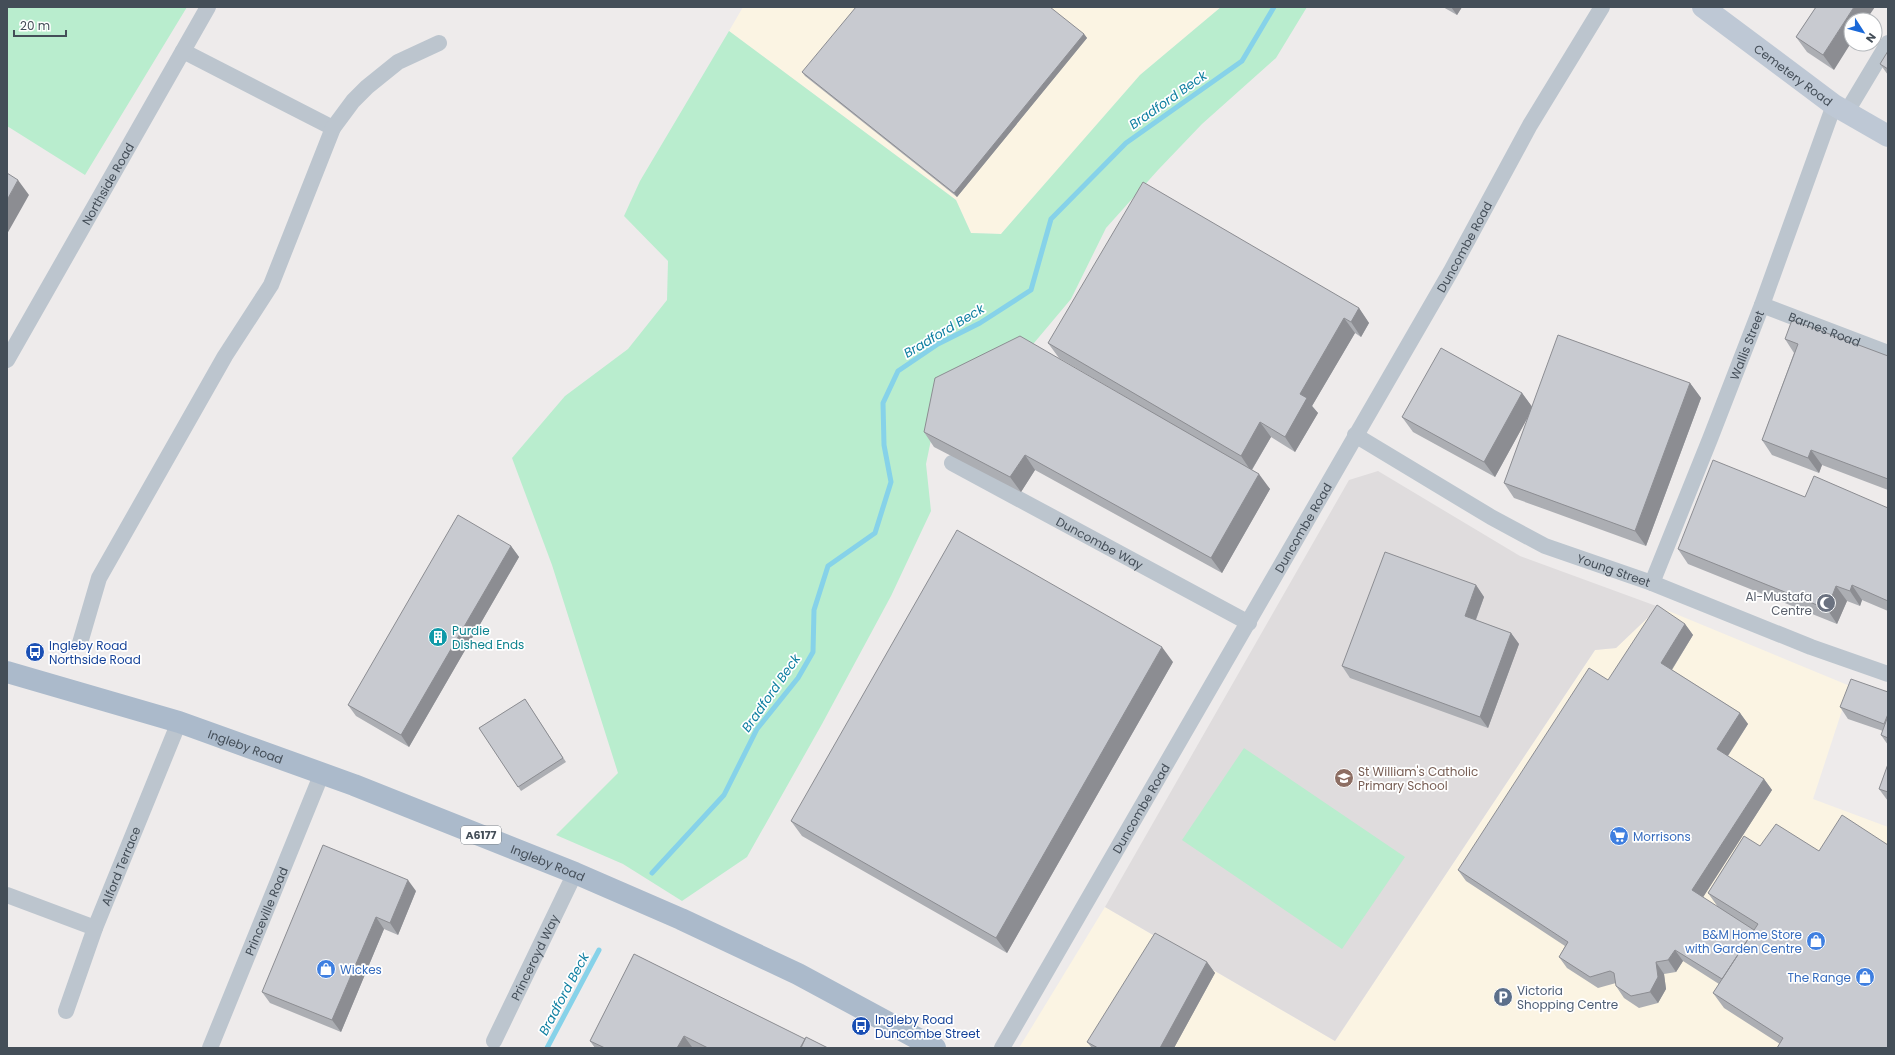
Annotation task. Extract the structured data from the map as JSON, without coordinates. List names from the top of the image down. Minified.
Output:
{"streets":{"main road":["Ingleby Road","A6177"],"street":["Cemetery Road","Northside Road","Duncombe Road","Barnes Road","Wallis Street","Duncombe Way","Young Street","Alford Terrace","Princeville Road","Princeroyd Way"]},"crossings":[["Cemetery Road","Wallis Street"],["Duncombe Road","Duncombe Way"],["Duncombe Road","Young Street"],["Barnes Road","Wallis Street"],["Wallis Street","Young Street"],["Ingleby Road","Alford Terrace"],["Ingleby Road","Princeville Road"],["Ingleby Road","Princeroyd Way"]],"water":["Bradford Beck"],"places":{"mosque":["Al-Mustafa Centre"],"building":["Purdie Dished Ends"],"bus stop":["Ingleby Road Northside Road","Ingleby Road Duncombe Street"],"school or university":["St William's Catholic Primary School"],"supermarket":["Morrisons"],"shop":["B&M Home Store with Garden Centre","Wickes","The Range"],"parking":["Victoria Shopping Centre"]},"scale_bar":"20 m","north":"bottom right"}
